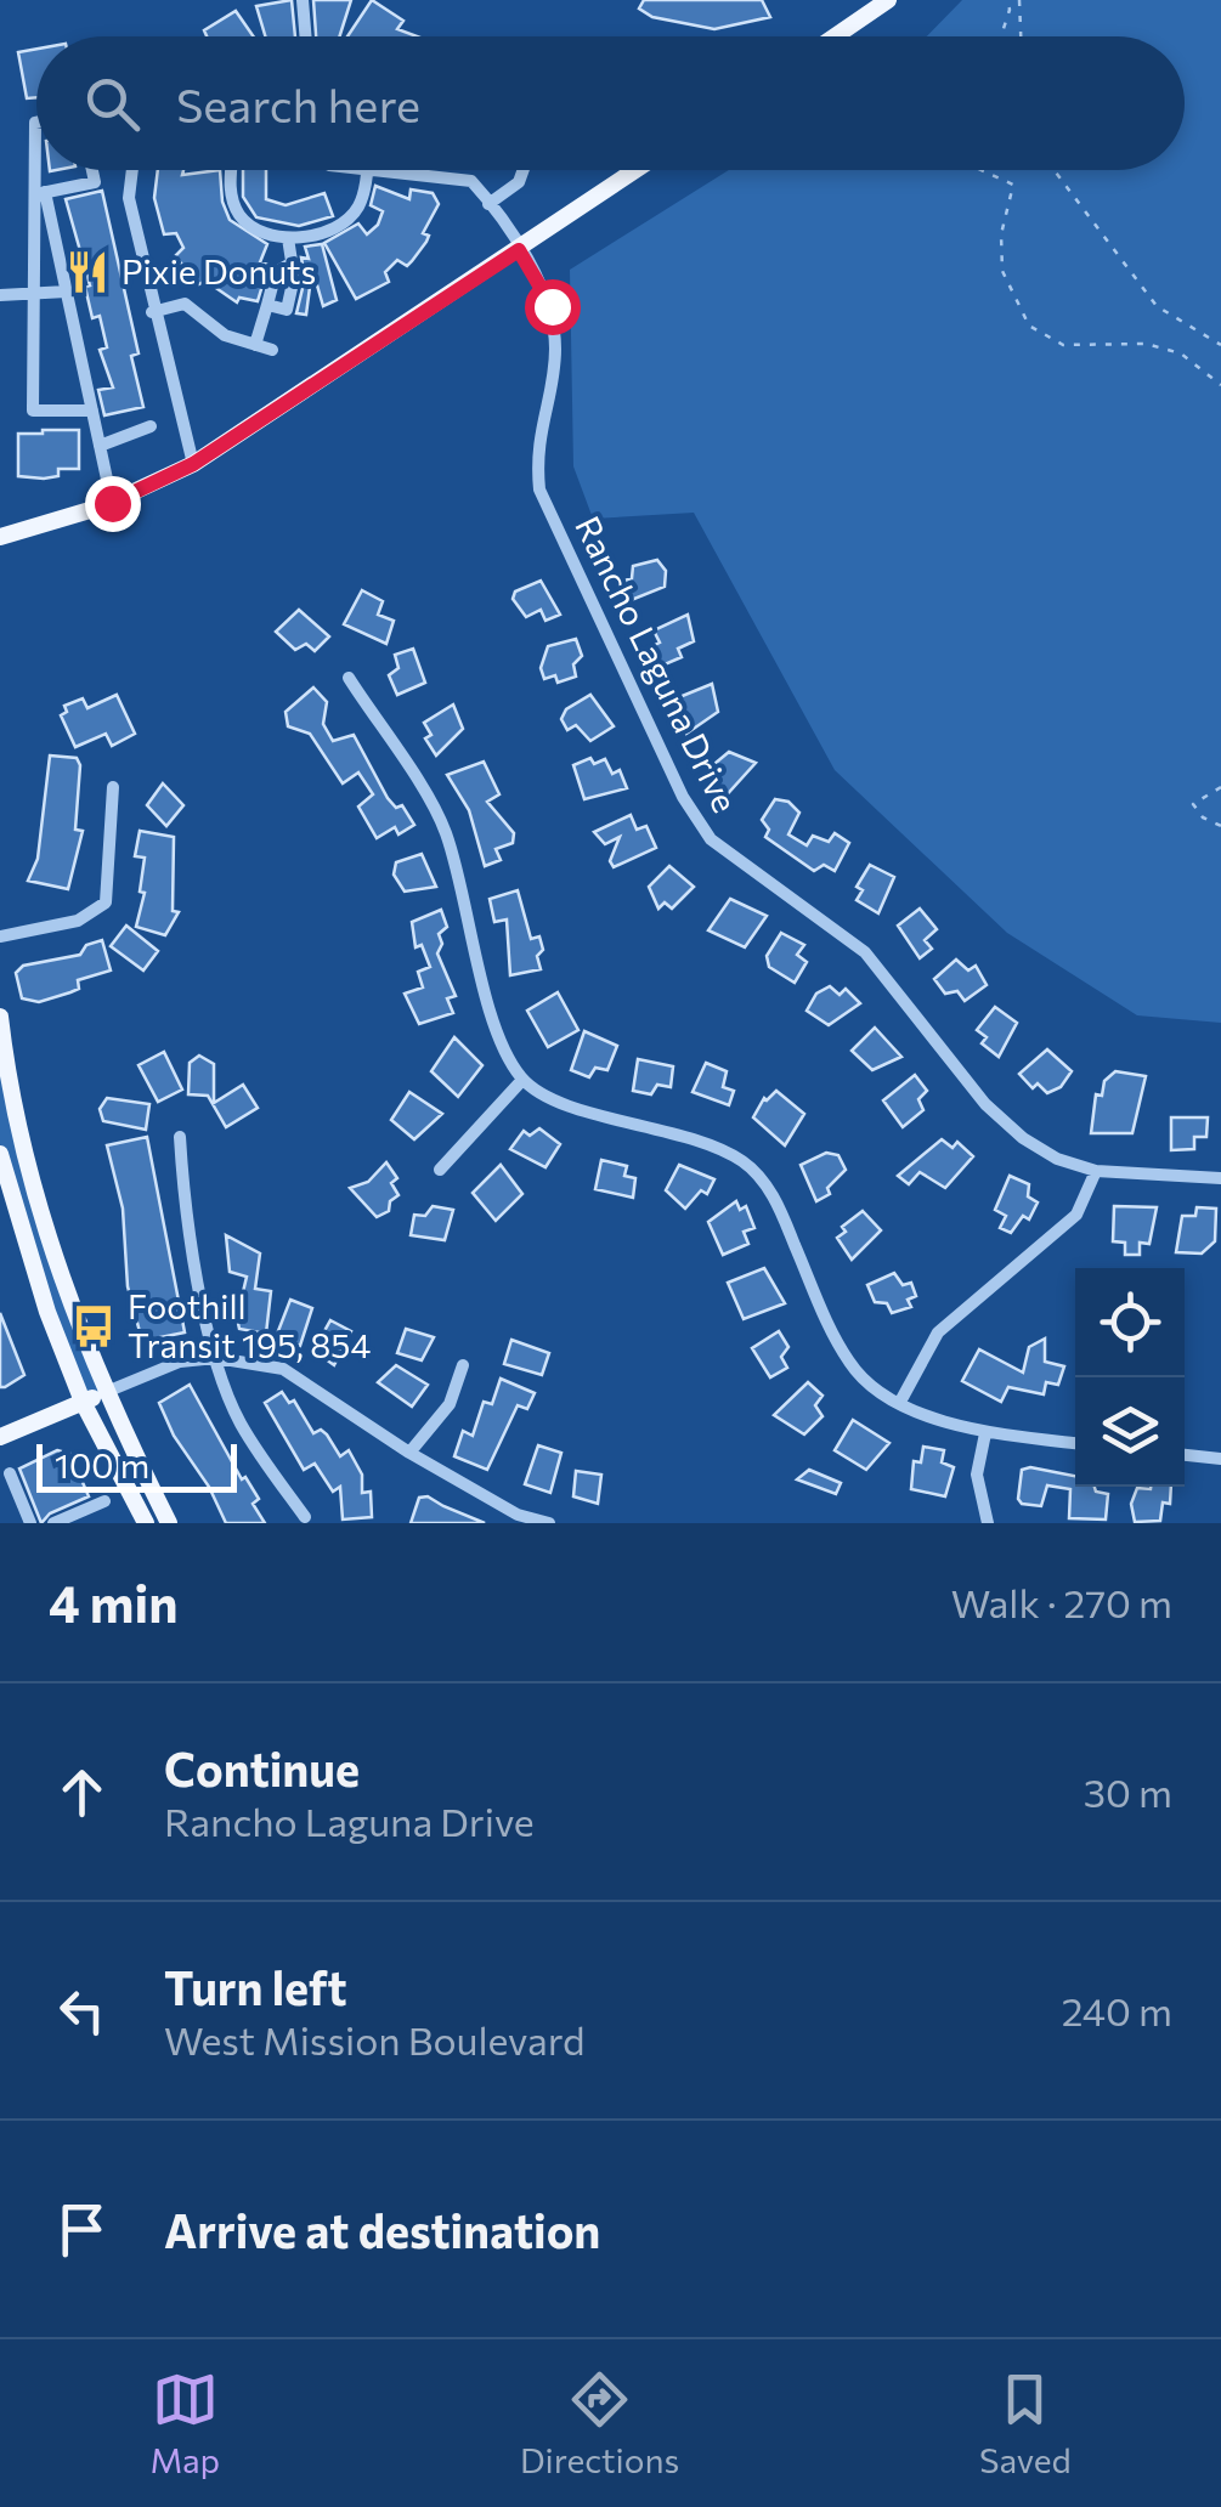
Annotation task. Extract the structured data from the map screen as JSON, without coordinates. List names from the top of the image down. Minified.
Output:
{"streets":{"street":["Rancho Laguna Drive"]},"places":{"restaurant":["Pixie Donuts"],"bus stop":["Foothill Transit 195, 854"]},"scale_bar":"100 m","page":{"search":"Search here","scale":"100 m","heading":["4 min","Walk · 270 m"],"list":[["Continue","Rancho Laguna Drive","30 m"],["Turn left","West Mission Boulevard","240 m"],"Arrive at destination"],"nav":["Map","Directions","Saved"]}}
